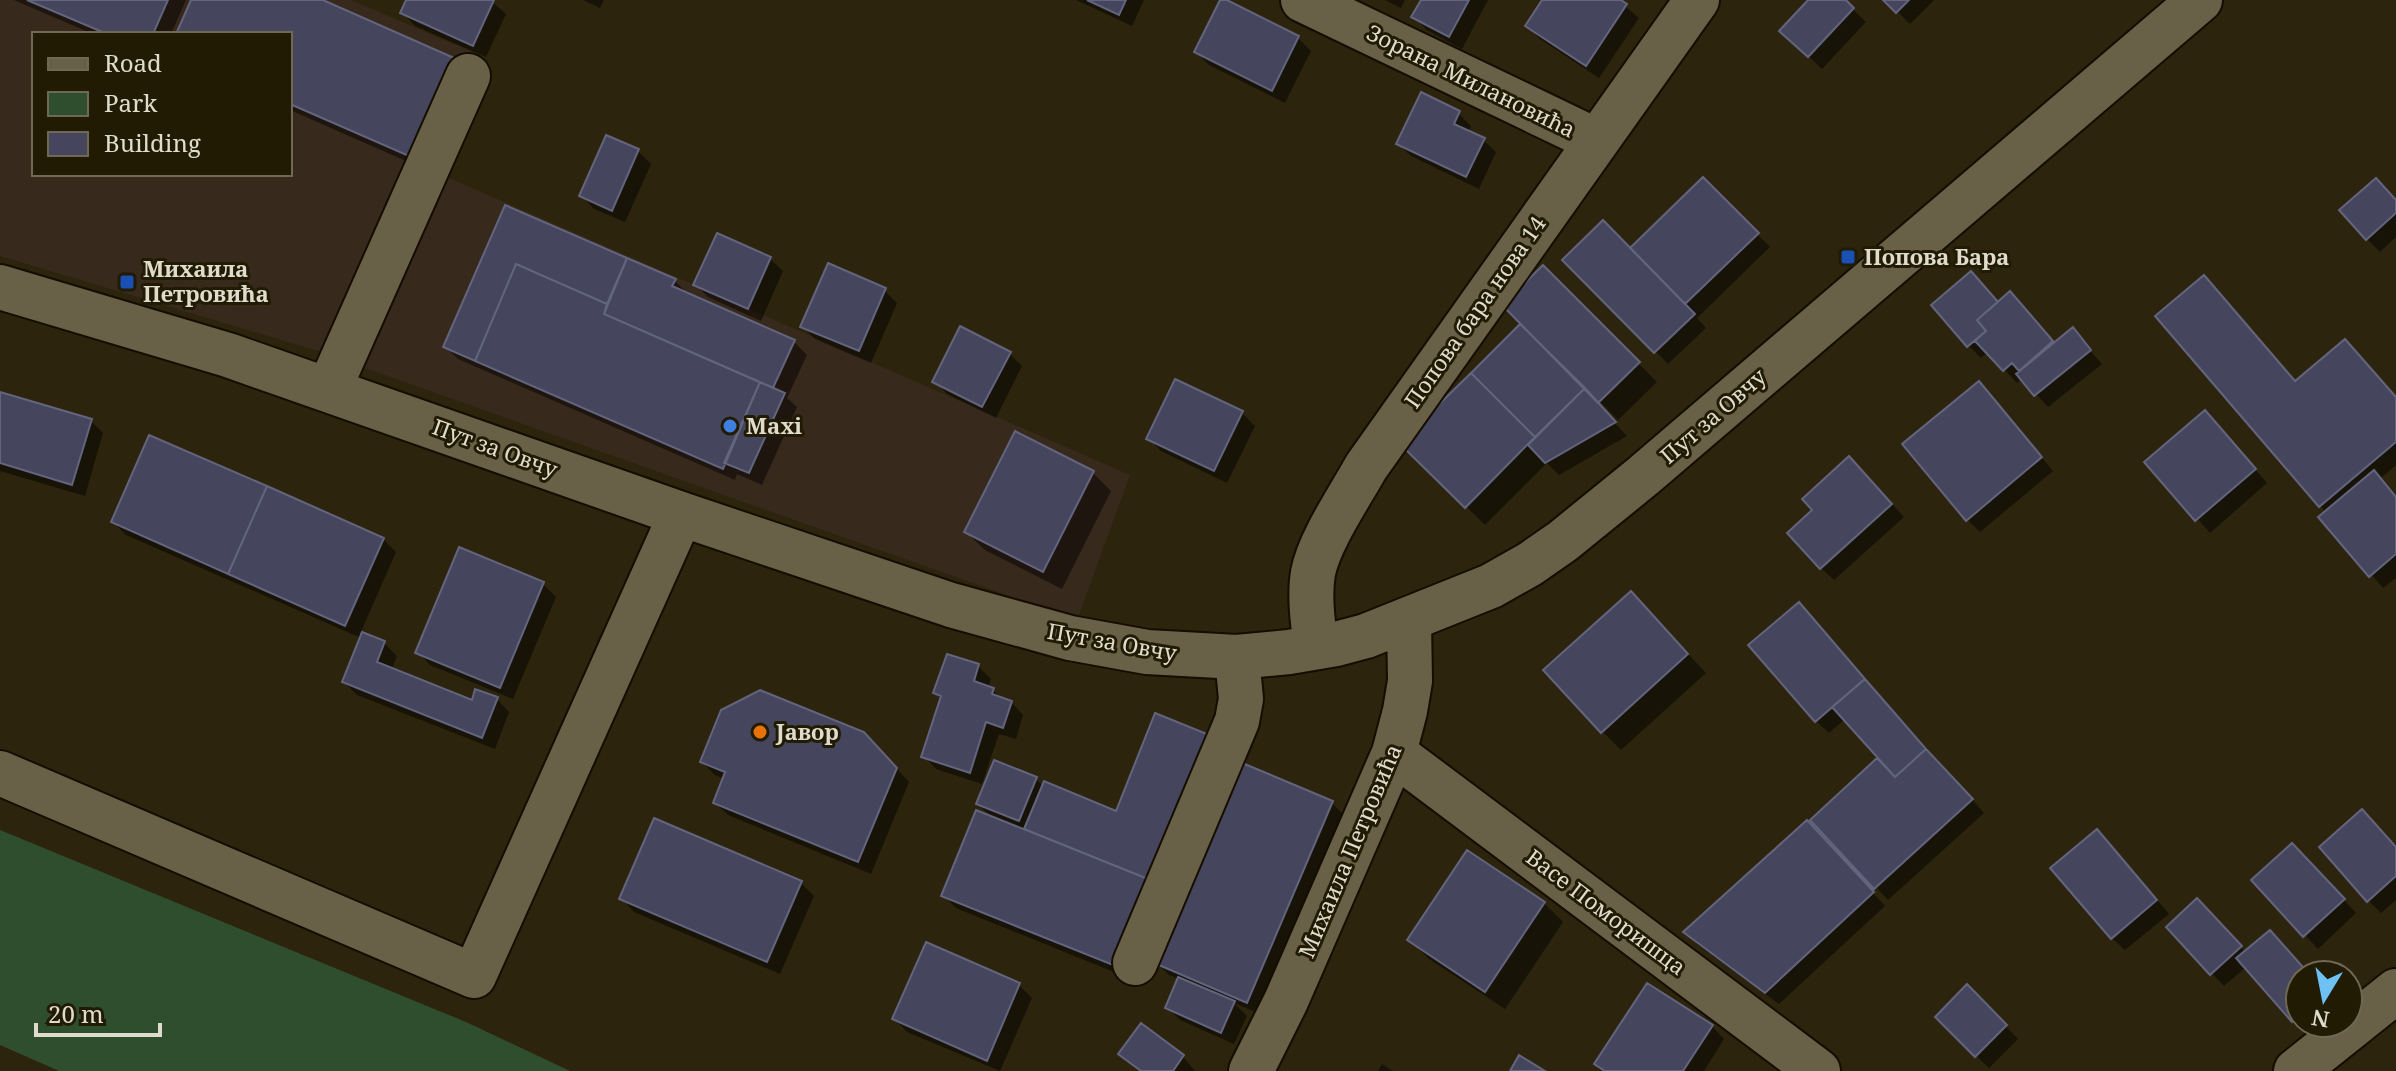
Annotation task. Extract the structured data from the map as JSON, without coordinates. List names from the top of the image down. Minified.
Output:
{"streets":{"street":["Зорана Милановића","Попова бара нова 14","Пут за Овчу","Михаила Петровића","Васе Поморишца"]},"crossings":[["Зорана Милановића","Попова бара нова 14"],["Попова бара нова 14","Пут за Овчу"],["Пут за Овчу","Михаила Петровића"],["Михаила Петровића","Васе Поморишца"]],"places":{"transit":["Попова Бара","Михаила Петровића"],"other":["Maxi","Јавор"]},"legend":["Road","Park","Building"],"scale_bar":"20 m","north":"bottom"}
